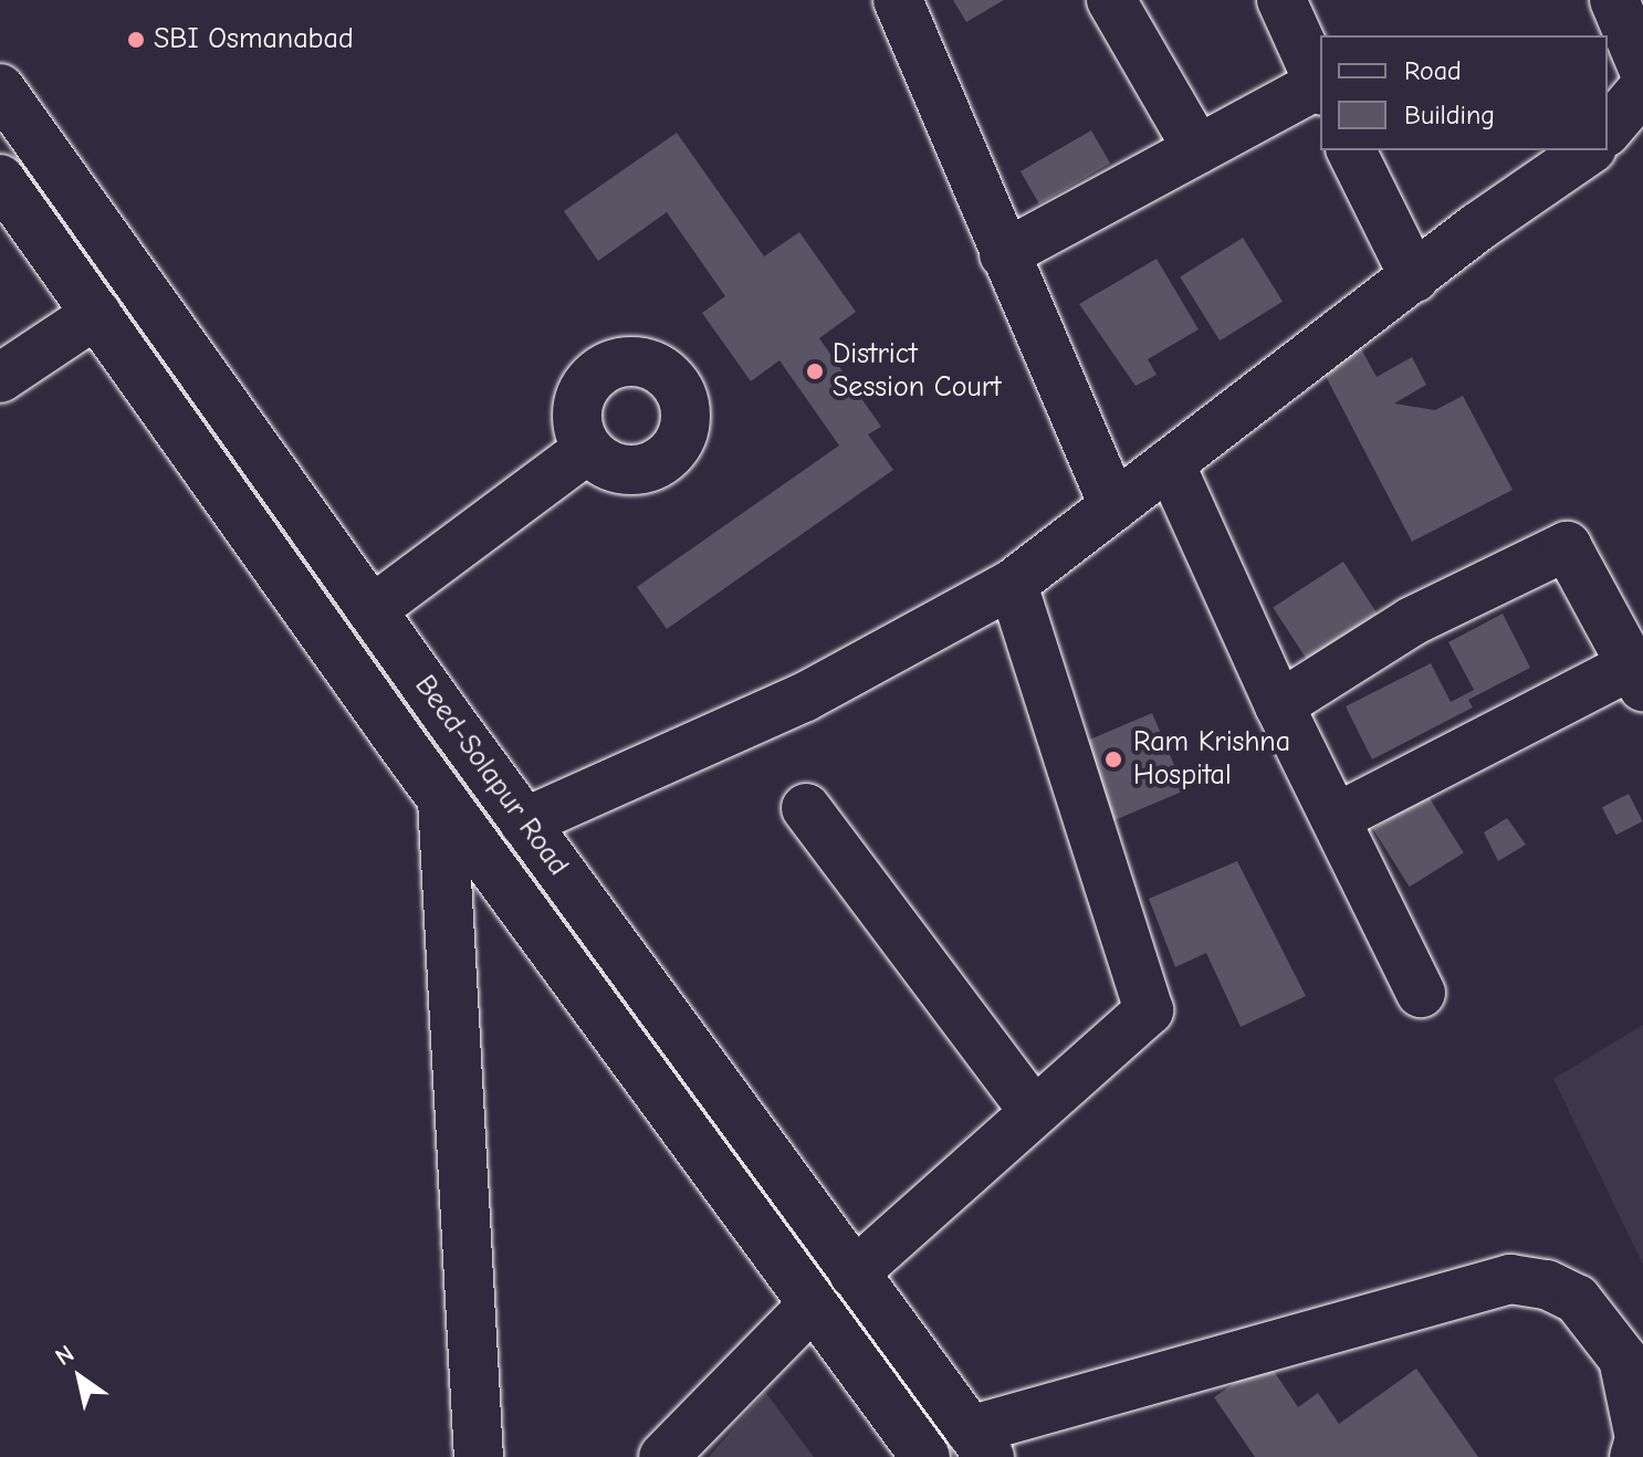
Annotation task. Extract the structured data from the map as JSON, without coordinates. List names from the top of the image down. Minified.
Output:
{"streets":{"street":["Beed-Solapur Road"]},"places":["SBI Osmanabad","District Session Court","Ram Krishna Hospital"],"legend":["Road","Building"],"north":"top left"}
